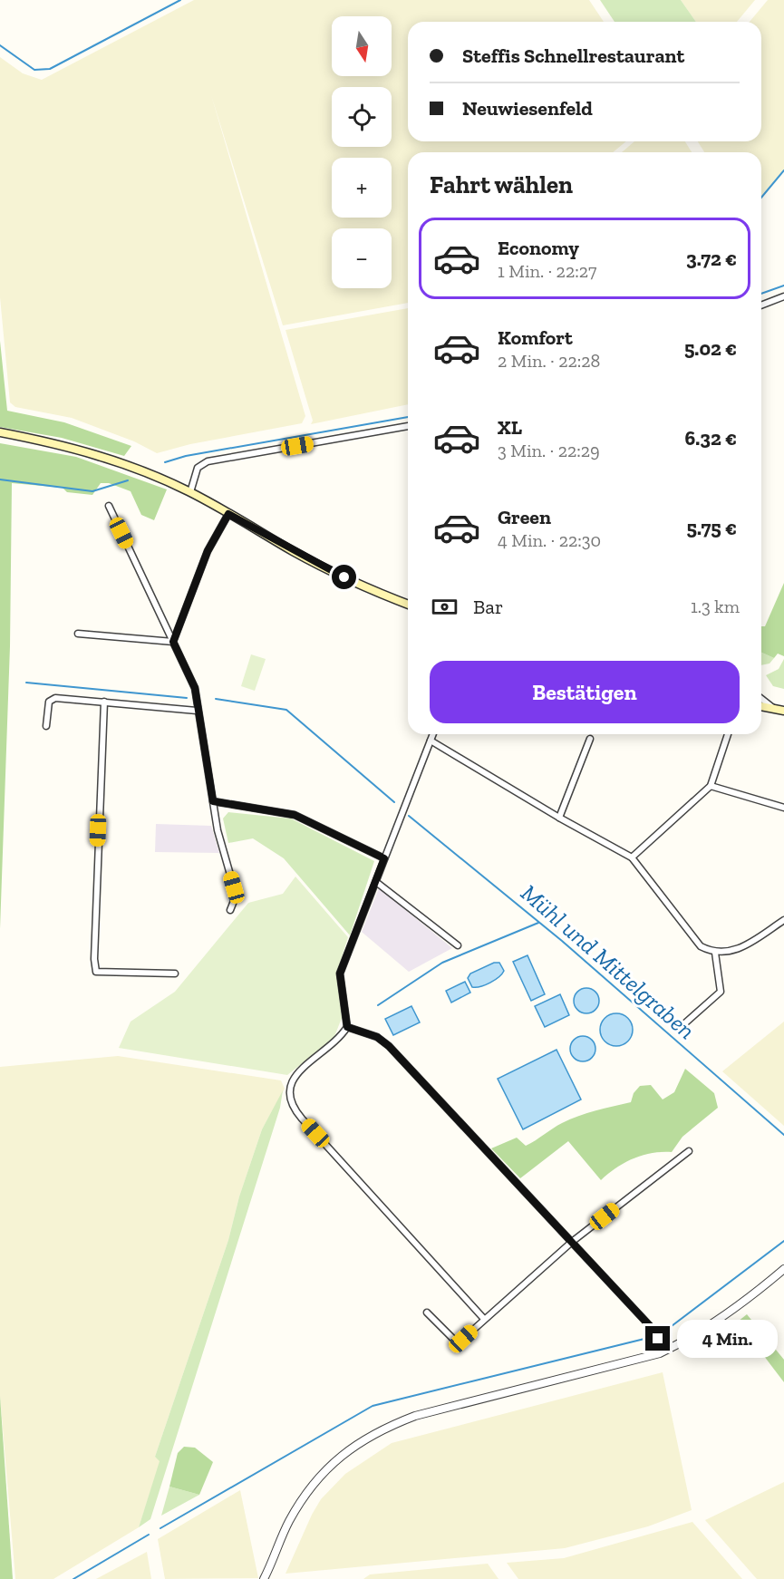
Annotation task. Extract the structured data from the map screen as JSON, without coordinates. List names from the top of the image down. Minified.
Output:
{"water":["Mühl und Mittelgraben"],"north":"bottom","page":{"map_buttons":["+","−"],"banner":["Steffis Schnellrestaurant","Neuwiesenfeld"],"heading":"Fahrt wählen","list":[{"name":"Economy","note":"1 Min. · 22:27","value":"3.72 €"},{"name":"Komfort","note":"2 Min. · 22:28","value":"5.02 €"},{"name":"XL","note":"3 Min. · 22:29","value":"6.32 €"},{"name":"Green","note":"4 Min. · 22:30","value":"5.75 €"}],"pay":["Bar","1.3 km"],"buttons":"Bestätigen","bubble":"4 Min."}}
